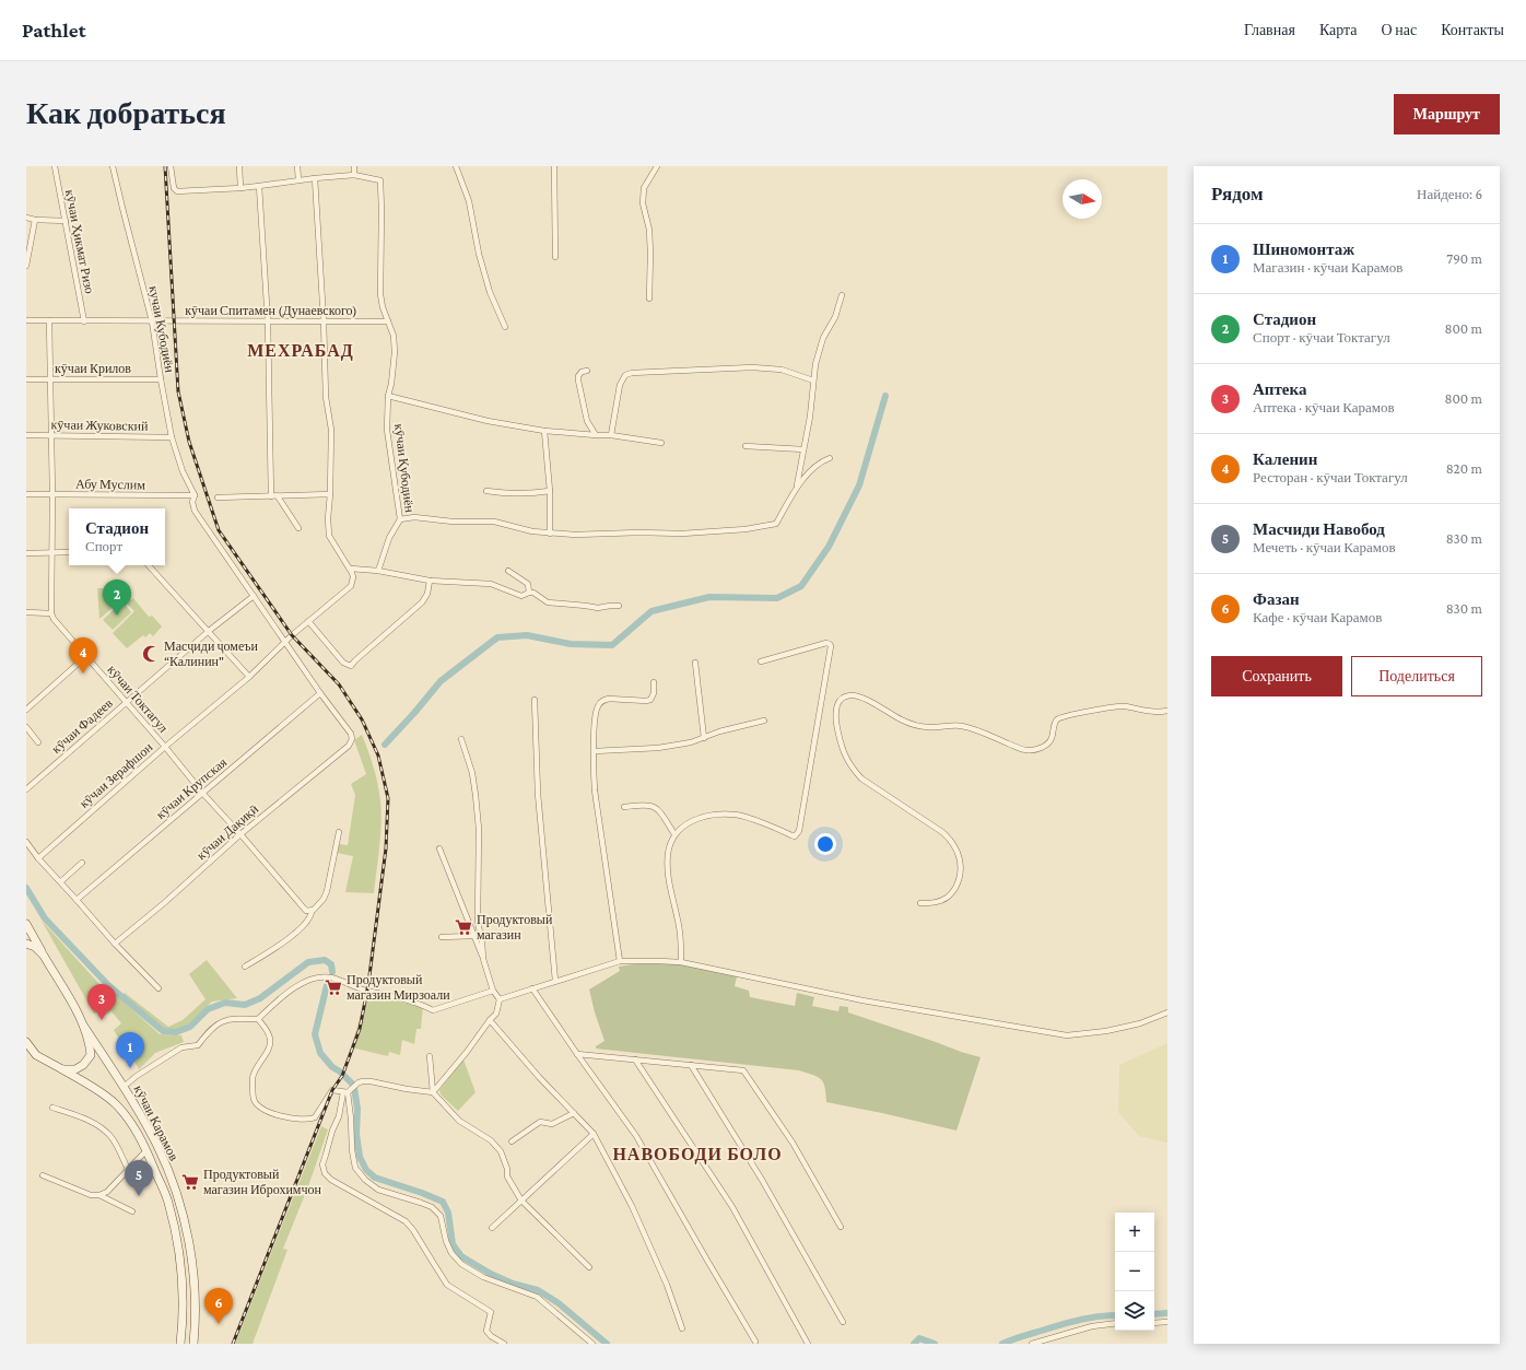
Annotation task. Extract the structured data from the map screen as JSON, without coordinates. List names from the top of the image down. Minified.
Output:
{"streets":{"main road":["кӯчаи Карамов"],"street":["кӯчаи Ҳикмат Ризо","кӯчаи Спитамен (Дунаевского)","кучаи Кубодиён","кӯчаи Крилов","кӯчаи Жуковский","кӯчаи Қубодиён","Абу Муслим","кӯчаи Токтагул","кӯчаи Фадеев","кӯчаи Зерафшон","кӯчаи Крупская","кӯчаи Дақиқӣ"]},"crossings":[["кӯчаи Ҳикмат Ризо","кӯчаи Спитамен (Дунаевского)"],["кӯчаи Спитамен (Дунаевского)","кучаи Кубодиён"],["кӯчаи Спитамен (Дунаевского)","кӯчаи Қубодиён"],["кучаи Кубодиён","кӯчаи Крилов"],["кучаи Кубодиён","кӯчаи Жуковский"],["кучаи Кубодиён","Абу Муслим"],["кучаи Кубодиён","кӯчаи Фадеев"],["кучаи Кубодиён","кӯчаи Крупская"],["кучаи Кубодиён","кӯчаи Дақиқӣ"],["кӯчаи Токтагул","кӯчаи Фадеев"],["кӯчаи Токтагул","кӯчаи Зерафшон"],["кӯчаи Токтагул","кӯчаи Крупская"],["кӯчаи Токтагул","кӯчаи Дақиқӣ"]],"districts":["МЕХРАБАД","НАВОБОДИ БОЛО"],"places":{"mosque":["Масҷиди ҷомеъи “Калинин\""],"supermarket":["Продуктовый магазин","Продуктовый магазин Мирзоали","Продуктовый магазин Иброхимчон"]},"north":"right","page":{"header":"Pathlet","nav":["Главная","Карта","О нас","Контакты"],"buttons":["Маршрут",["Сохранить","Поделиться"]],"title":"Как добраться","heading":["Рядом","Найдено: 6"],"list":[{"mark":"1","name":"Шиномонтаж","note":"Магазин · кӯчаи Карамов","value":"790 m"},{"mark":"2","name":"Стадион","note":"Спорт · кӯчаи Токтагул","value":"800 m"},{"mark":"3","name":"Аптека","note":"Аптека · кӯчаи Карамов","value":"800 m"},{"mark":"4","name":"Каленин","note":"Ресторан · кӯчаи Токтагул","value":"820 m"},{"mark":"5","name":"Масчиди Навобод","note":"Мечеть · кӯчаи Карамов","value":"830 m"},{"mark":"6","name":"Фазан","note":"Кафе · кӯчаи Карамов","value":"830 m"}],"popup":["Стадион","Спорт"],"pins":["2","4","3","1","5","6"],"map_buttons":["+","−"]}}
